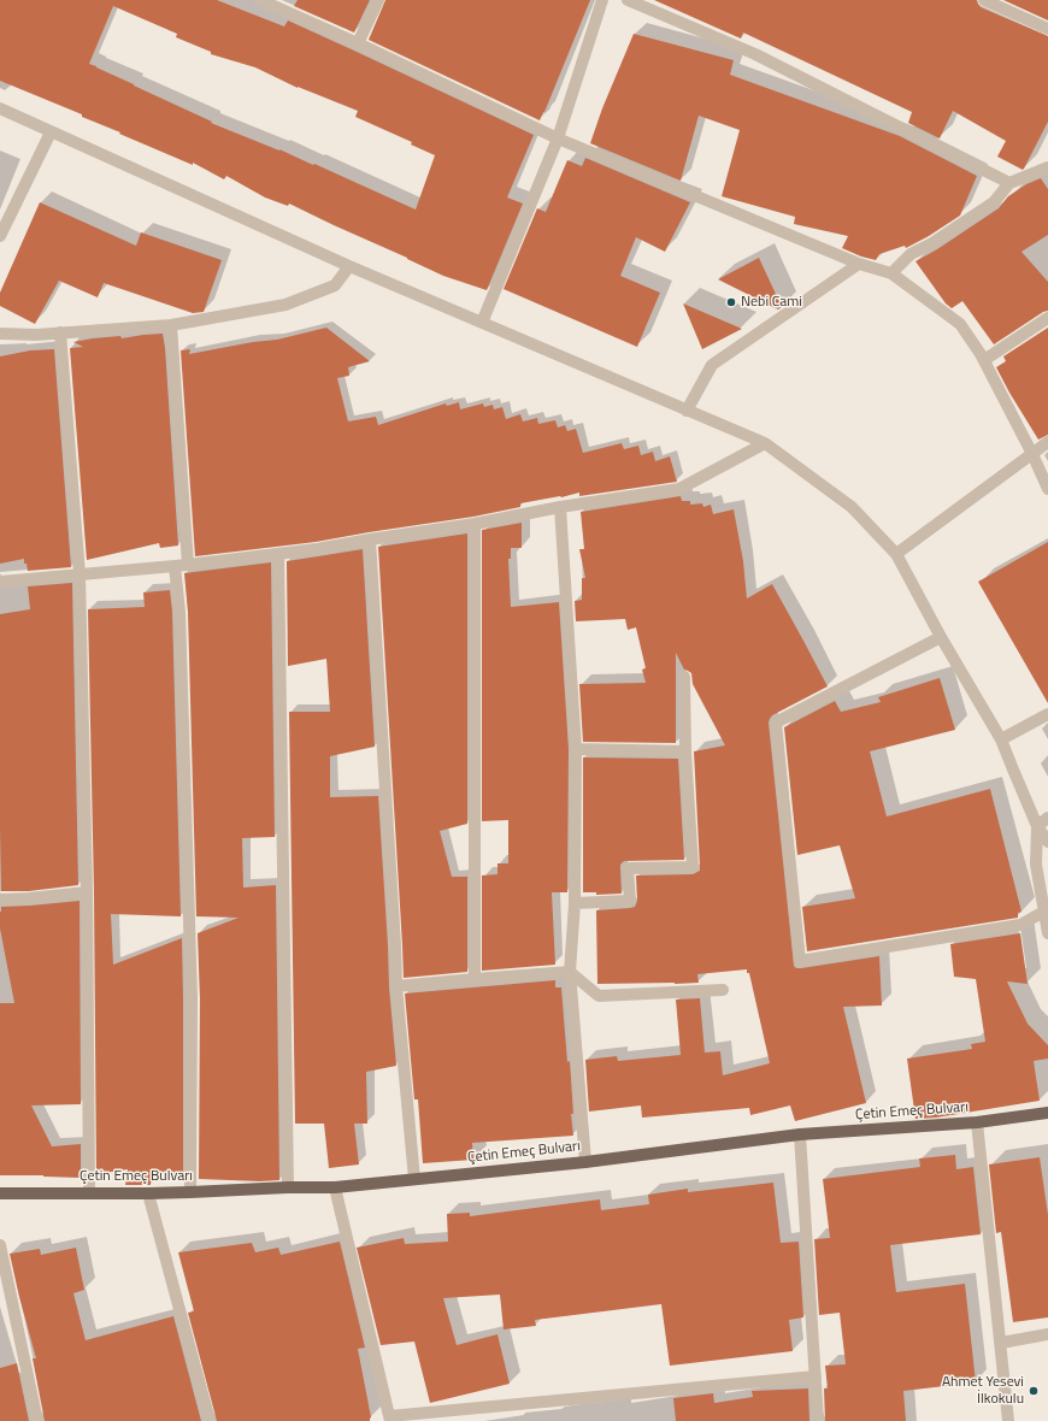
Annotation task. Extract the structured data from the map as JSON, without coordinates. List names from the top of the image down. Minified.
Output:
{"streets":{"main road":["Çetin Emeç Bulvarı"]},"places":["Nebi Cami","Ahmet Yesevi İlkokulu"]}
